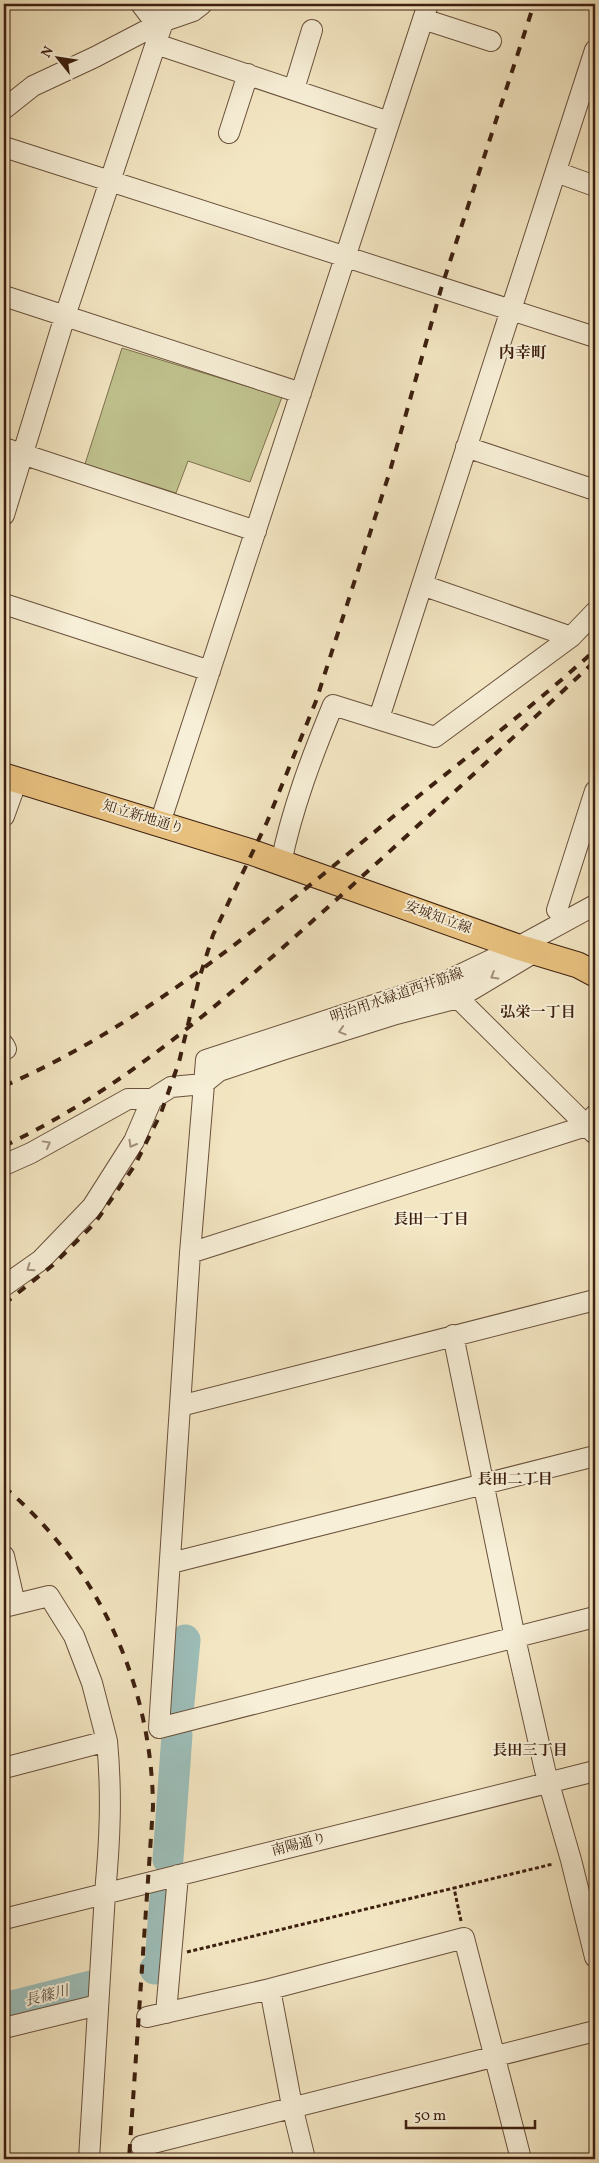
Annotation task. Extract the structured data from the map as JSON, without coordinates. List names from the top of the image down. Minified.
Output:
{"streets":{"main road":["知立新地通り","安城知立線"],"street":["明治用水緑道西井筋線","南陽通り"]},"crossings":[["知立新地通り","安城知立線"],["安城知立線","明治用水緑道西井筋線"]],"districts":["内幸町","弘栄一丁目","長田一丁目","長田二丁目","長田三丁目"],"water":["長篠川"],"scale_bar":"50 m","north":"top left"}
